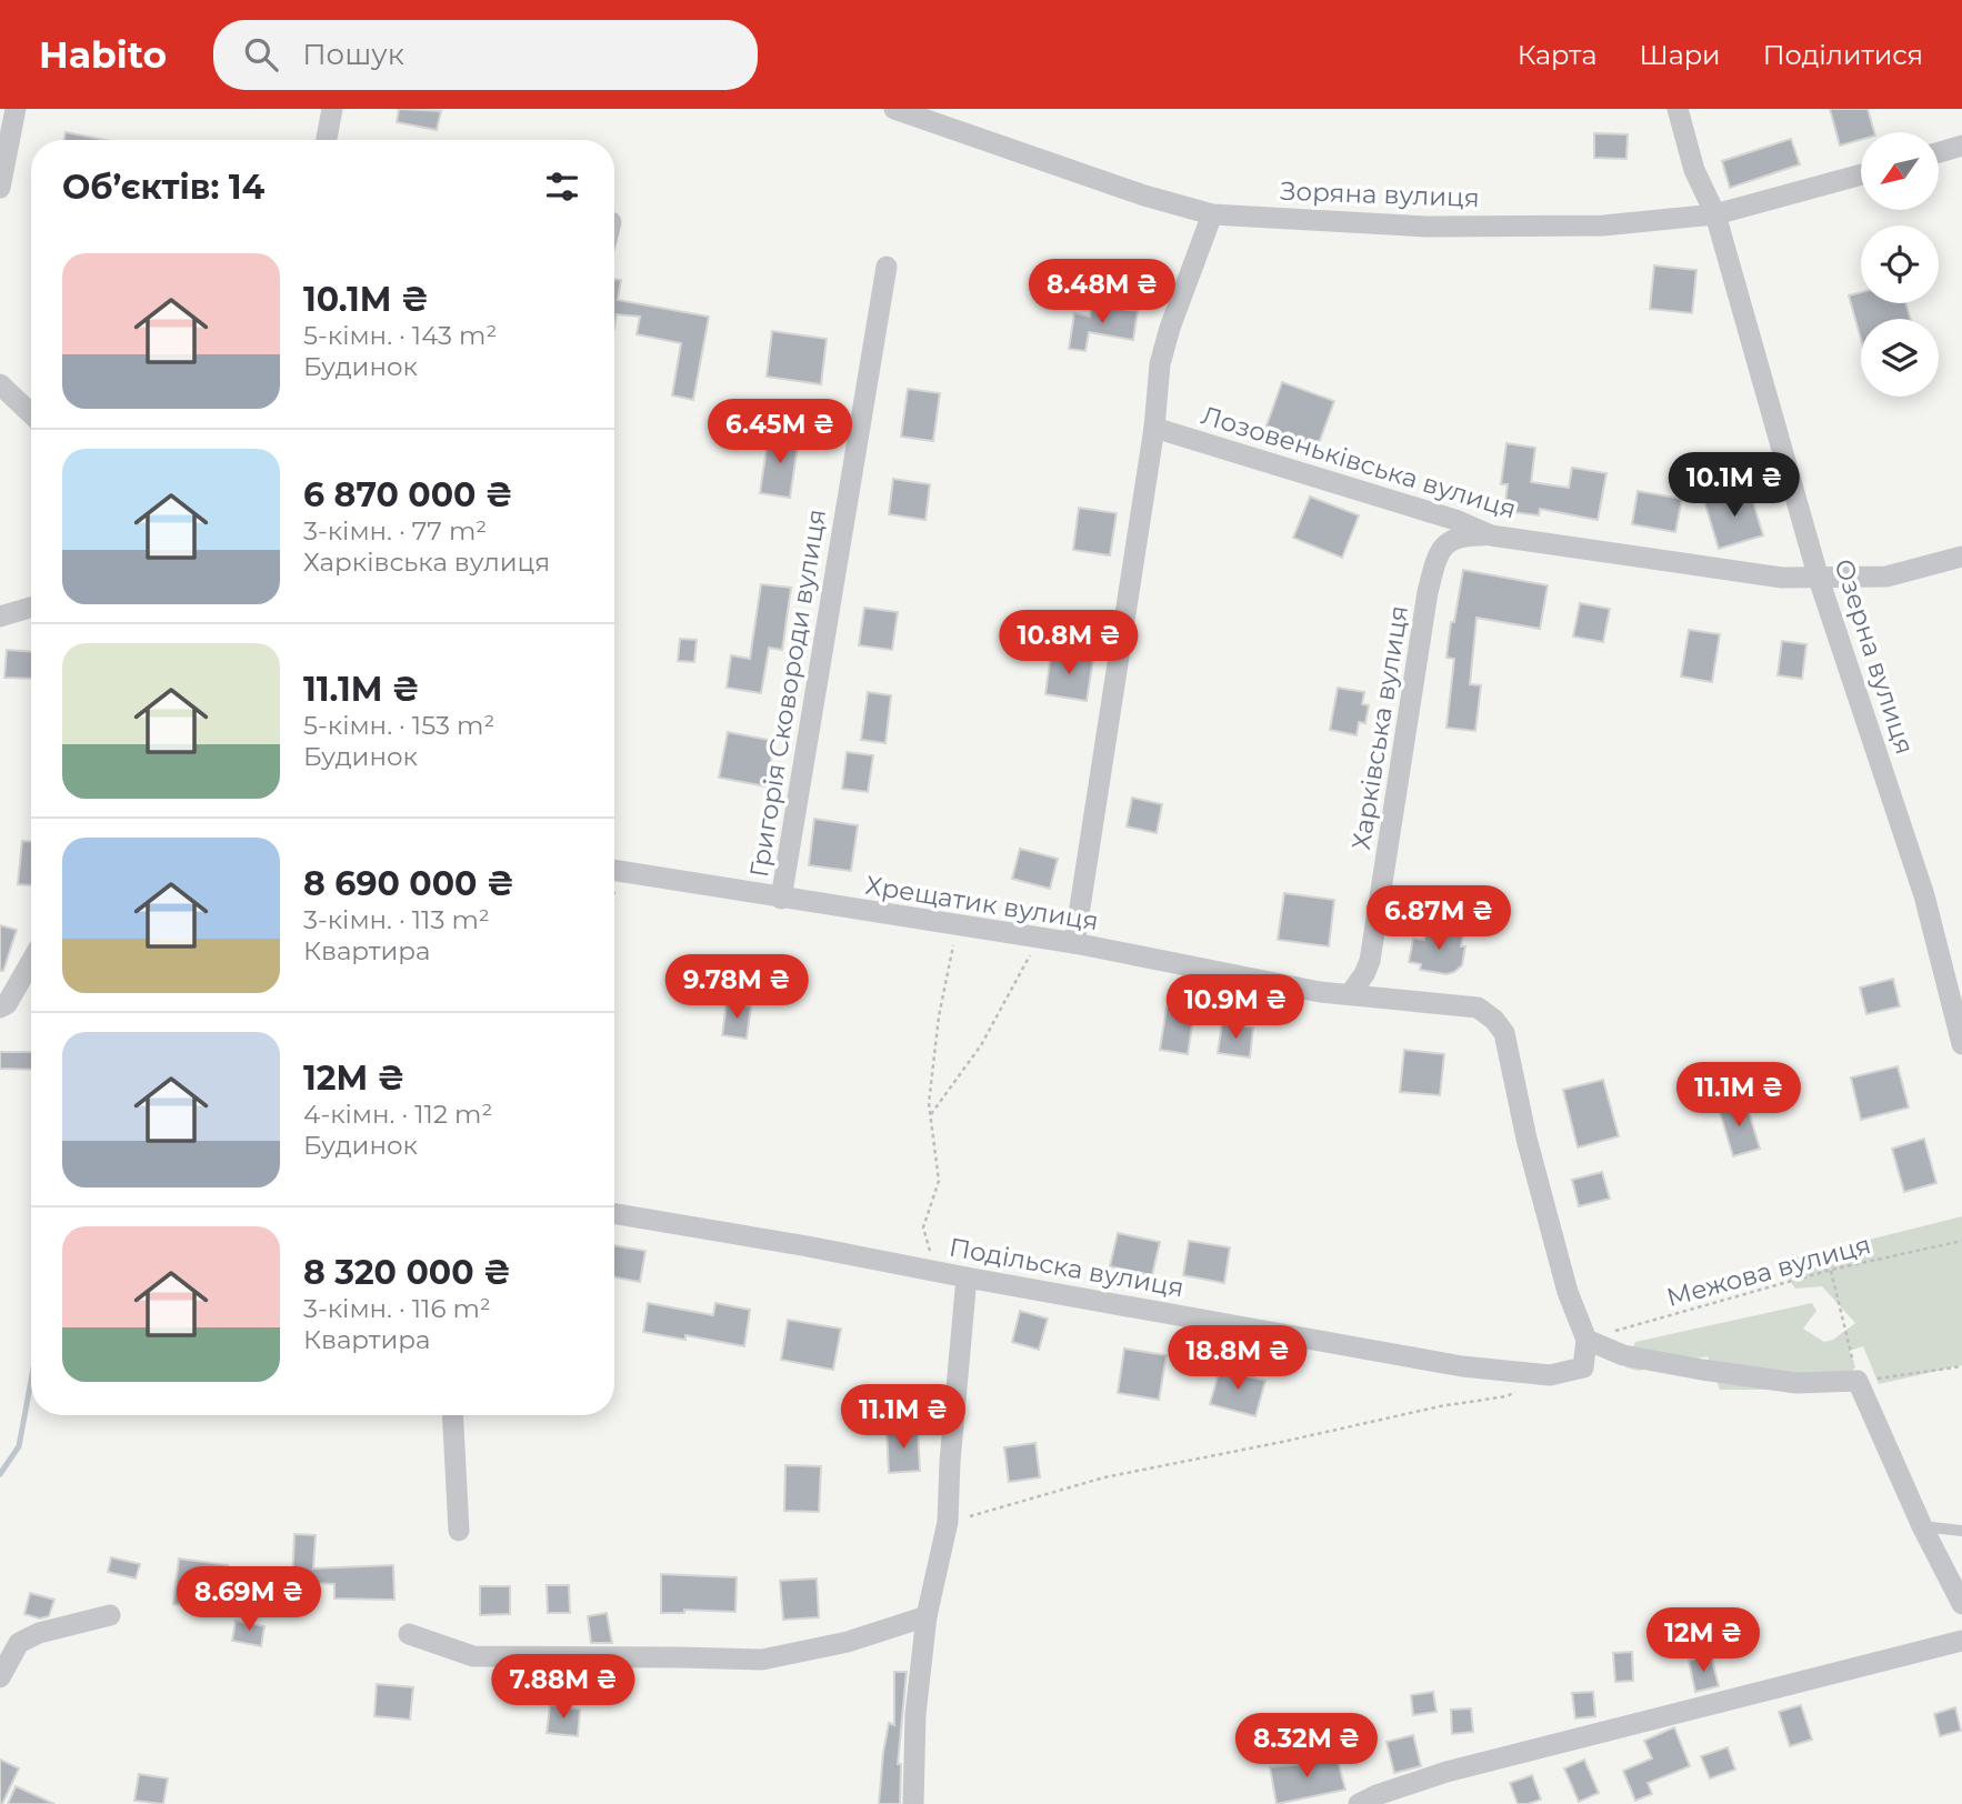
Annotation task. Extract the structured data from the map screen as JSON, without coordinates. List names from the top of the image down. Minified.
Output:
{"streets":{"street":["Зоряна вулиця","Лозовеньківська вулиця","Озерна вулиця","Григорія Сковороди вулиця","Харківська вулиця","Хрещатик вулиця","Подільска вулиця"],"path":["Межова вулиця"]},"crossings":[["Зоряна вулиця","Озерна вулиця"],["Лозовеньківська вулиця","Озерна вулиця"],["Лозовеньківська вулиця","Харківська вулиця"],["Григорія Сковороди вулиця","Хрещатик вулиця"],["Харківська вулиця","Хрещатик вулиця"],["Подільска вулиця","Межова вулиця"]],"north":"bottom left","page":{"header":"Habito","search":"Пошук","nav":["Карта","Шари","Поділитися"],"heading":"Об’єктів: 14","list":[{"name":"10.1M ₴","note":"5-кімн. · 143 m² · Будинок"},{"name":"6 870 000 ₴","note":"3-кімн. · 77 m² · Харківська вулиця"},{"name":"11.1M ₴","note":"5-кімн. · 153 m² · Будинок"},{"name":"8 690 000 ₴","note":"3-кімн. · 113 m² · Квартира"},{"name":"12M ₴","note":"4-кімн. · 112 m² · Будинок"},{"name":"8 320 000 ₴","note":"3-кімн. · 116 m² · Квартира"}],"price":["8.48M ₴","6.45M ₴","10.1M ₴","10.8M ₴","6.87M ₴","9.78M ₴","10.9M ₴","11.1M ₴","18.8M ₴","11.1M ₴","8.69M ₴","12M ₴","7.88M ₴","8.32M ₴"]}}
